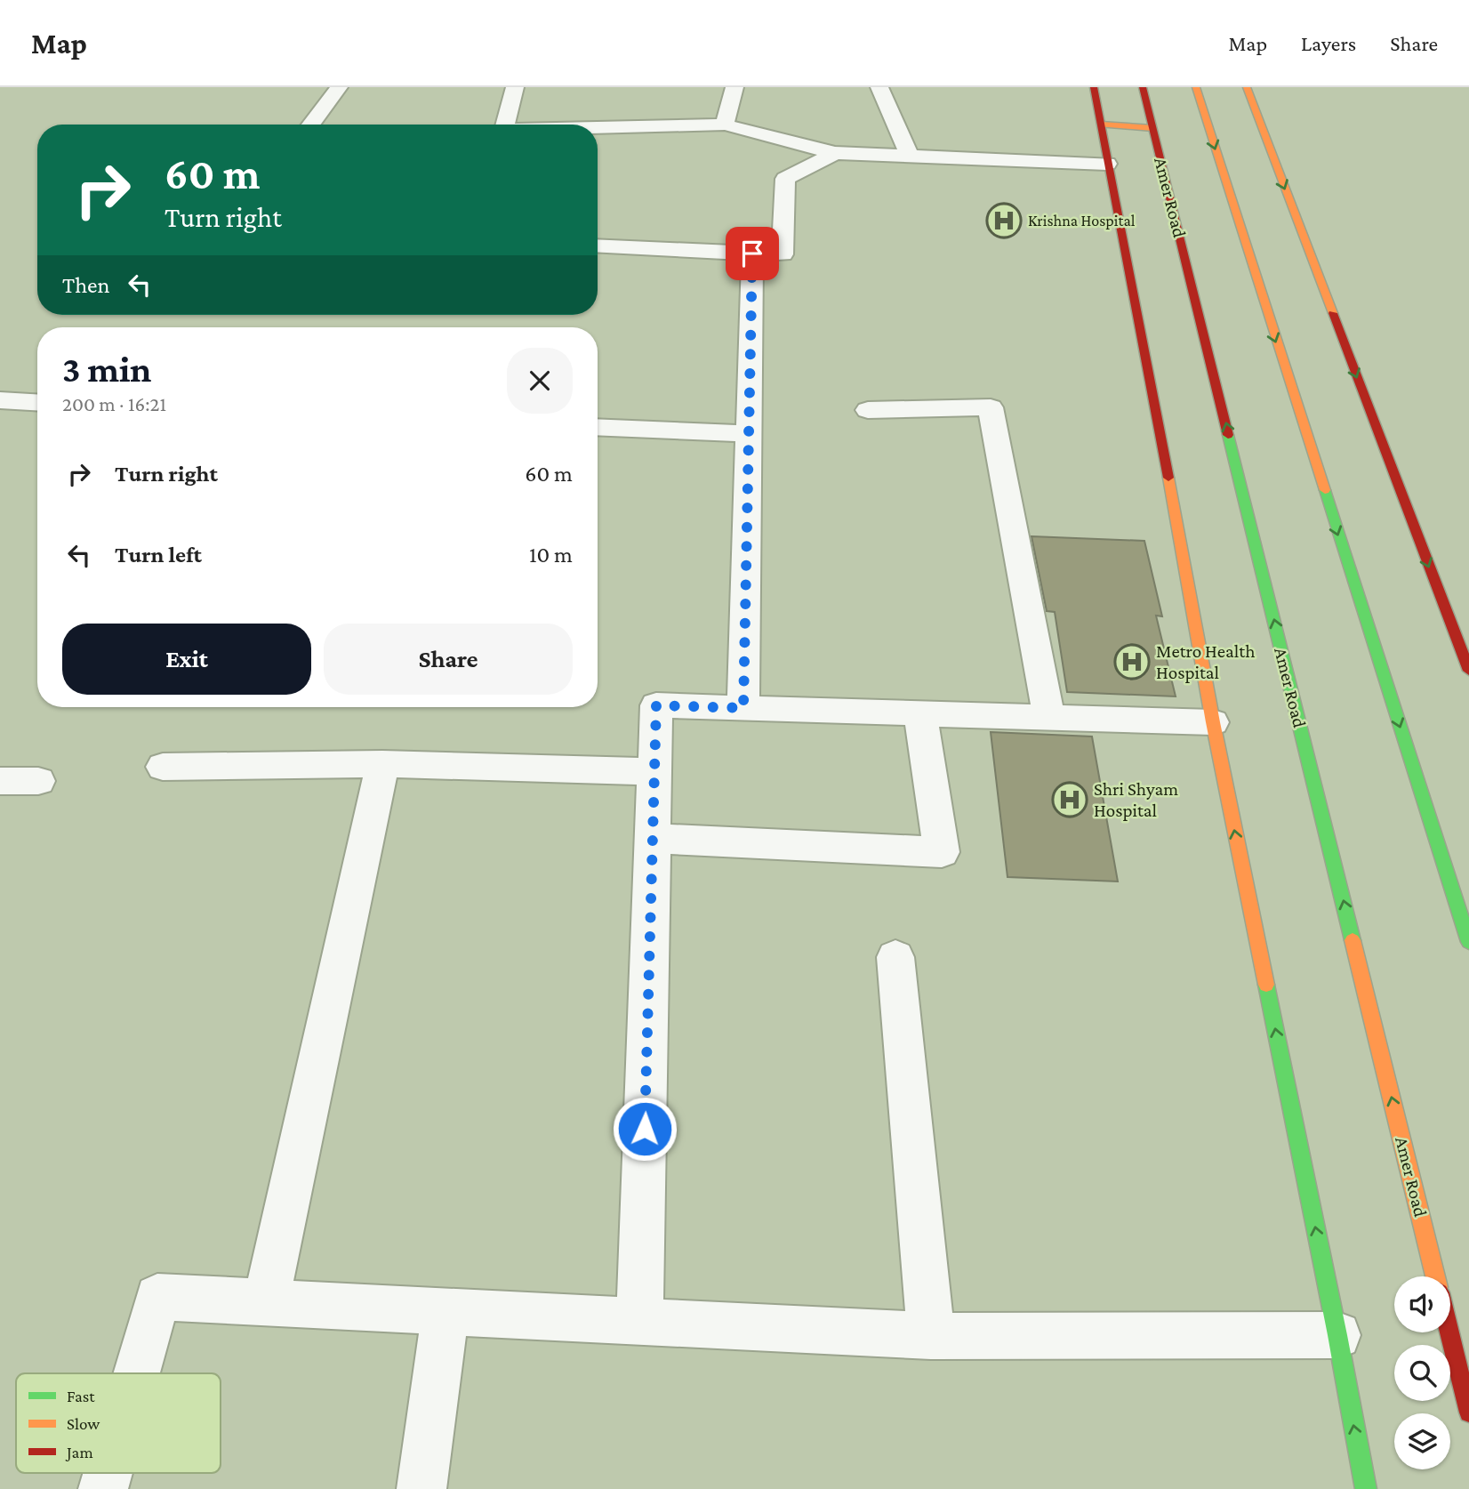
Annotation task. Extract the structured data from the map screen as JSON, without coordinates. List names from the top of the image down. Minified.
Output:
{"streets":{"main road":["Amer Road"]},"places":{"hospital":["Krishna Hospital","Metro Health Hospital","Shri Shyam Hospital"]},"legend":["Fast","Slow","Jam"],"page":{"header":"Map","nav":["Map","Layers","Share"],"turn":["60 m","Turn right"],"then":"Then","heading":["3 min","200 m · 16:21"],"list":[{"name":"Turn right","value":"60 m"},{"name":"Turn left","value":"10 m"}],"buttons":["Exit","Share"]}}
